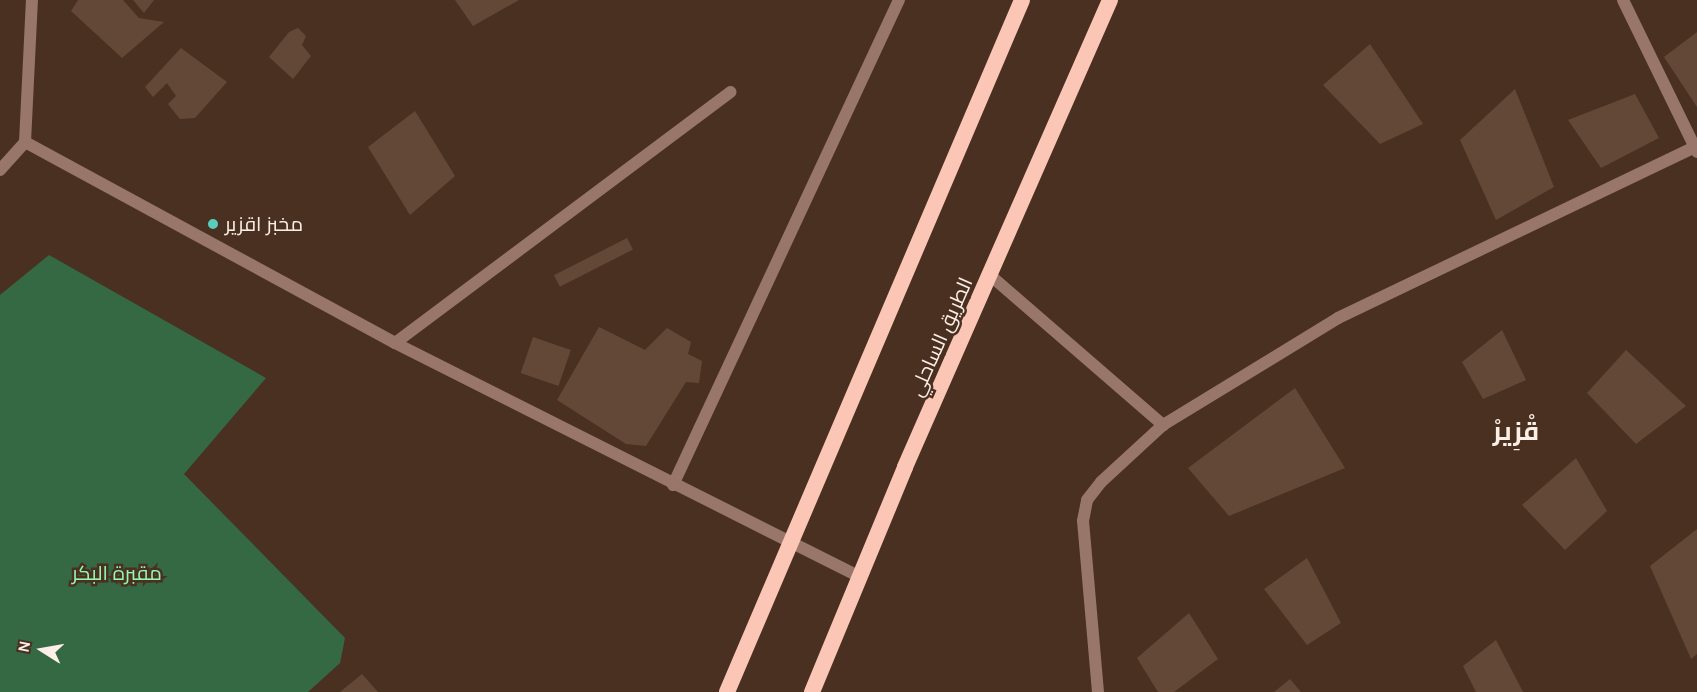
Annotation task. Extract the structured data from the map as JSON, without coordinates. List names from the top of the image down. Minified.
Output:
{"streets":{"highway":["الطريق الساحلي"]},"districts":["قْزِيرْ"],"parks":["مقبرة البكر"],"places":["مخبز اقزير"],"north":"left"}
